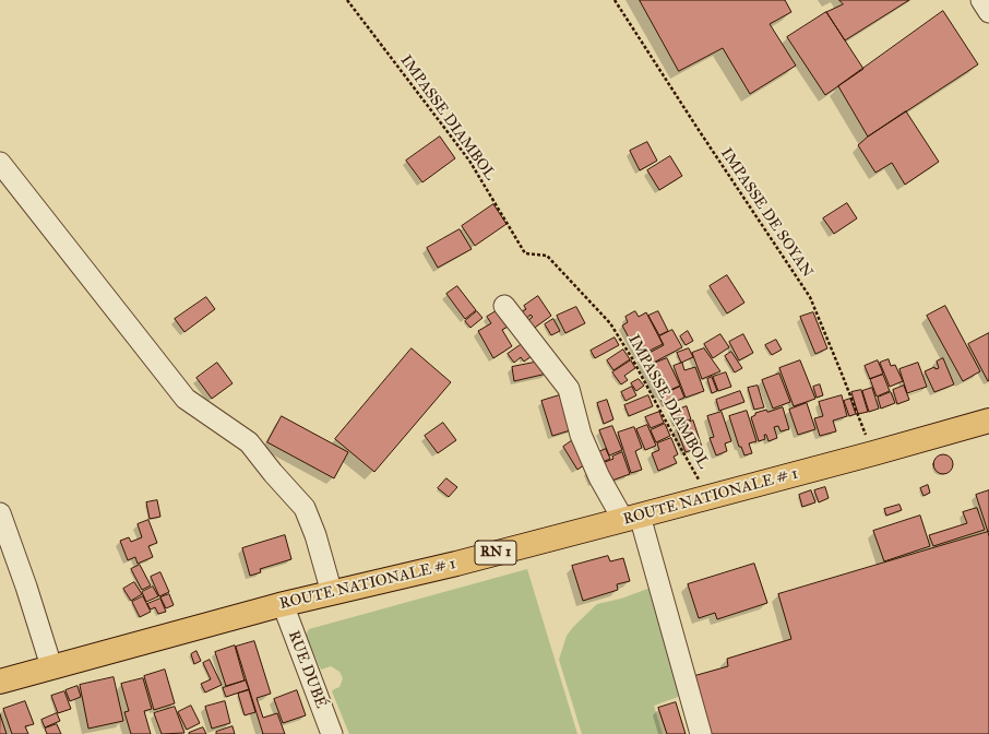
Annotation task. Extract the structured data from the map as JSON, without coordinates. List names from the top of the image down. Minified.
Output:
{"streets":{"main road":["ROUTE NATIONALE # 1","RN 1"],"street":["RUE DUBÉ"],"path":["IMPASSE DIAMBOL","IMPASSE DE SOYAN"]},"crossings":[["IMPASSE DIAMBOL","ROUTE NATIONALE # 1"],["IMPASSE DE SOYAN","ROUTE NATIONALE # 1"],["ROUTE NATIONALE # 1","RUE DUBÉ"]]}
